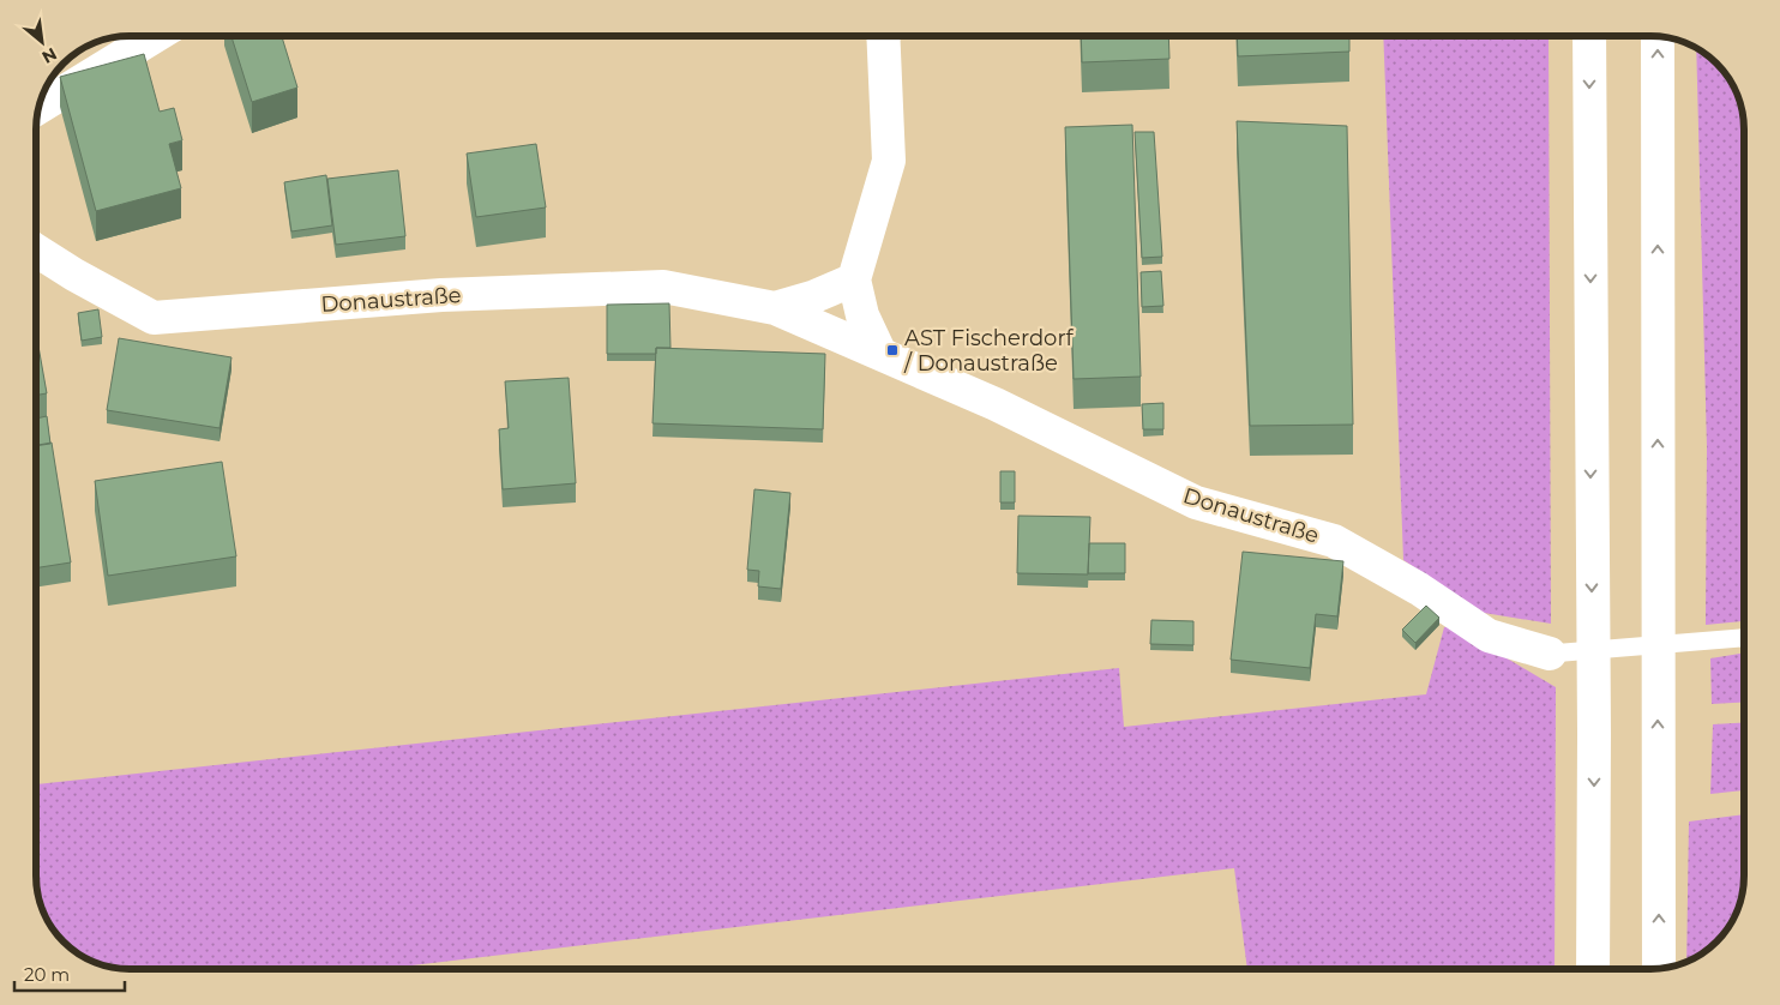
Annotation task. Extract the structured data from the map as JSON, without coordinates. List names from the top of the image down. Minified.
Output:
{"streets":{"main road":["Donaustraße"]},"places":{"transit":["AST Fischerdorf / Donaustraße"]},"scale_bar":"20 m","north":"bottom right"}
